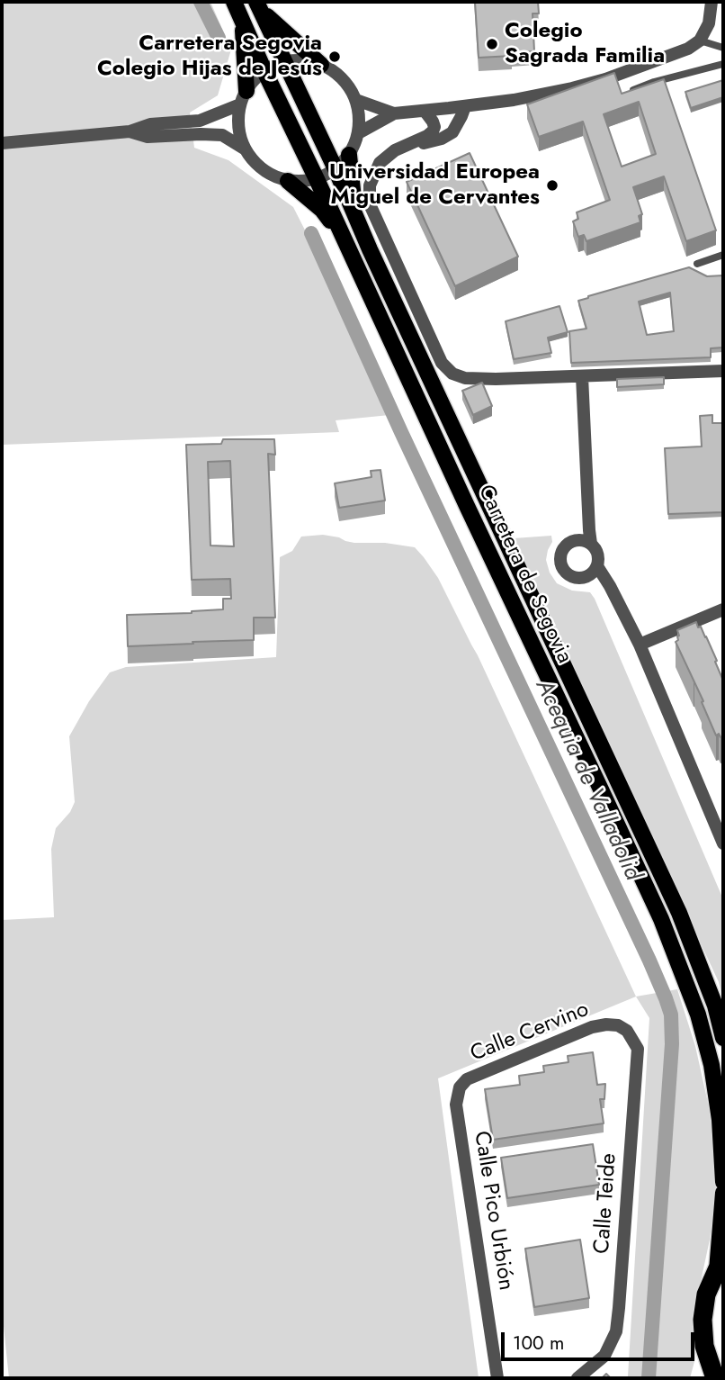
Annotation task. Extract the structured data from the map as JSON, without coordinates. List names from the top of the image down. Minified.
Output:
{"streets":{"main road":["Carretera de Segovia"],"street":["Calle Cervino","Calle Teide","Calle Pico Urbión"]},"crossings":[["Calle Cervino","Calle Teide"],["Calle Cervino","Calle Pico Urbión"]],"water":["Acequia de Valladolid"],"places":["Colegio Sagrada Familia","Carretera Segovia Colegio Hijas de Jesús","Universidad Europea Miguel de Cervantes"],"scale_bar":"100 m"}
